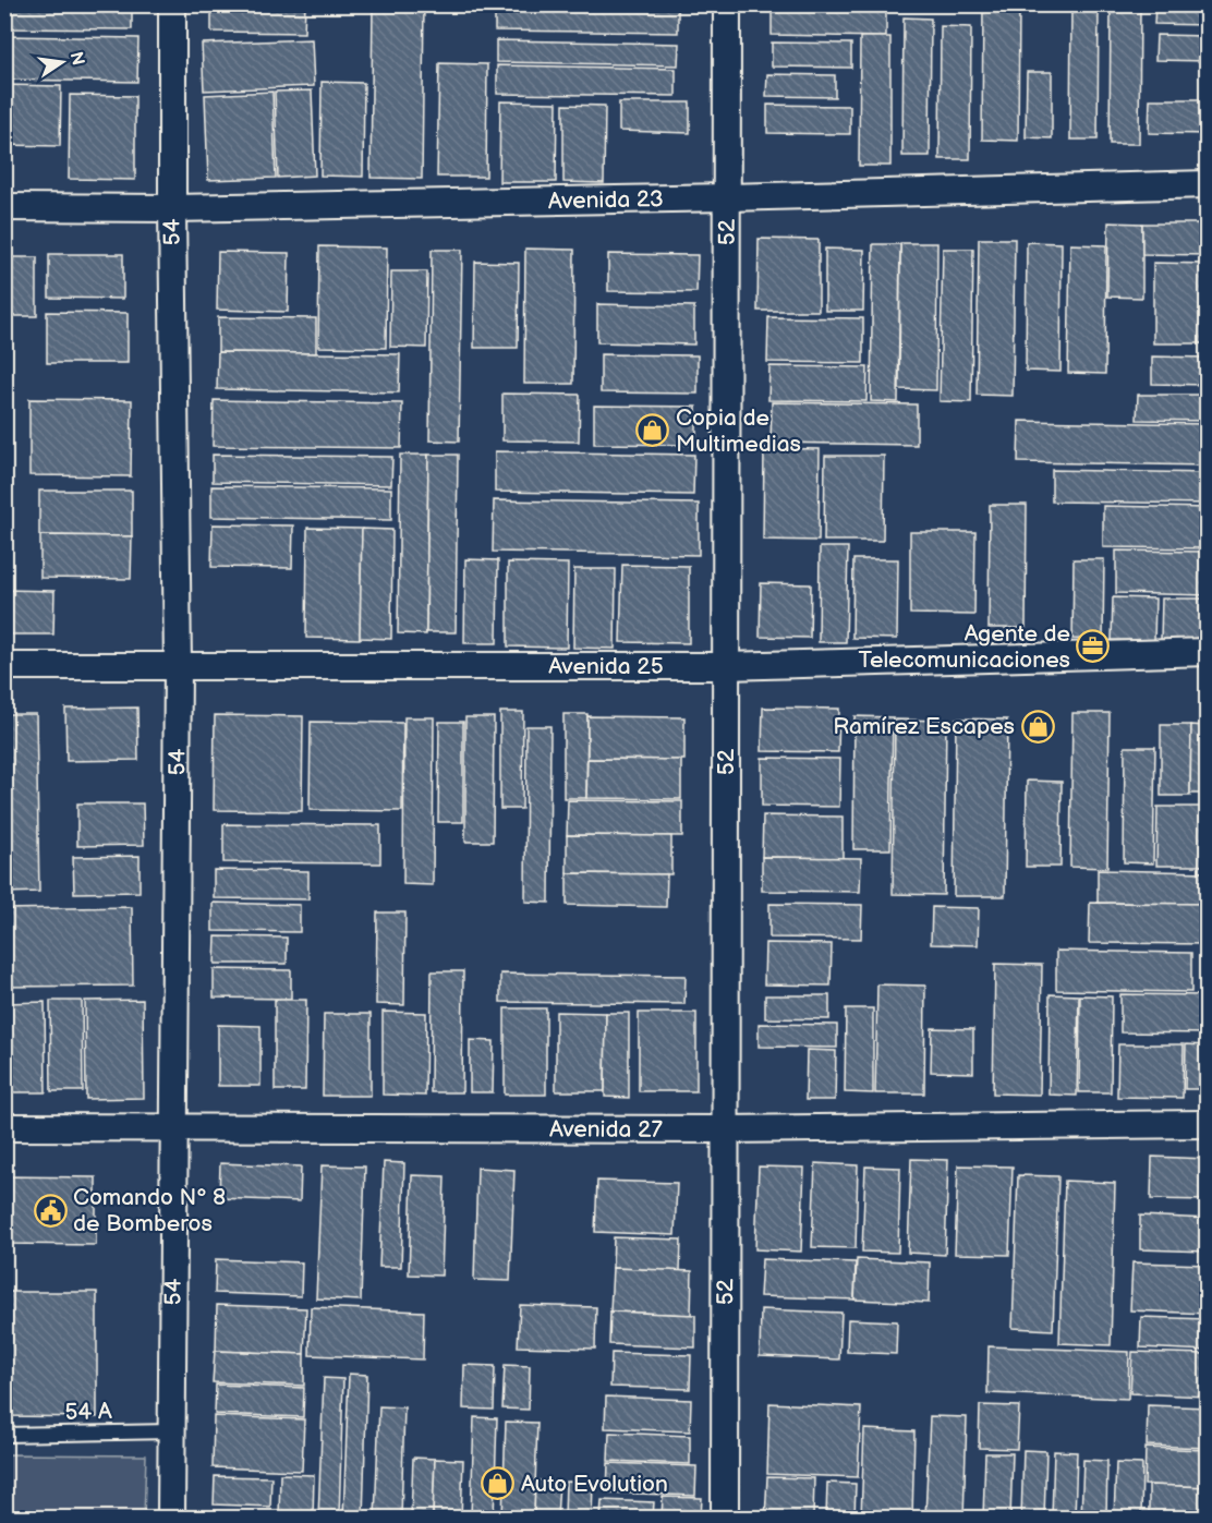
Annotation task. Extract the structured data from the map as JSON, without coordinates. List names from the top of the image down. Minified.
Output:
{"streets":{"street":["Avenida 23","54","52","Avenida 25","Avenida 27"],"lane":["54 A"]},"crossings":[["Avenida 23","54"],["Avenida 23","52"],["54","Avenida 25"],["54","Avenida 27"],["54","54 A"],["52","Avenida 25"],["52","Avenida 27"]],"places":{"shop":["Copia de Multimedias","Ramírez Escapes","Auto Evolution"],"office":["Agente de Telecomunicaciones"],"public building":["Comando Nº 8 de Bomberos"]},"north":"right"}
